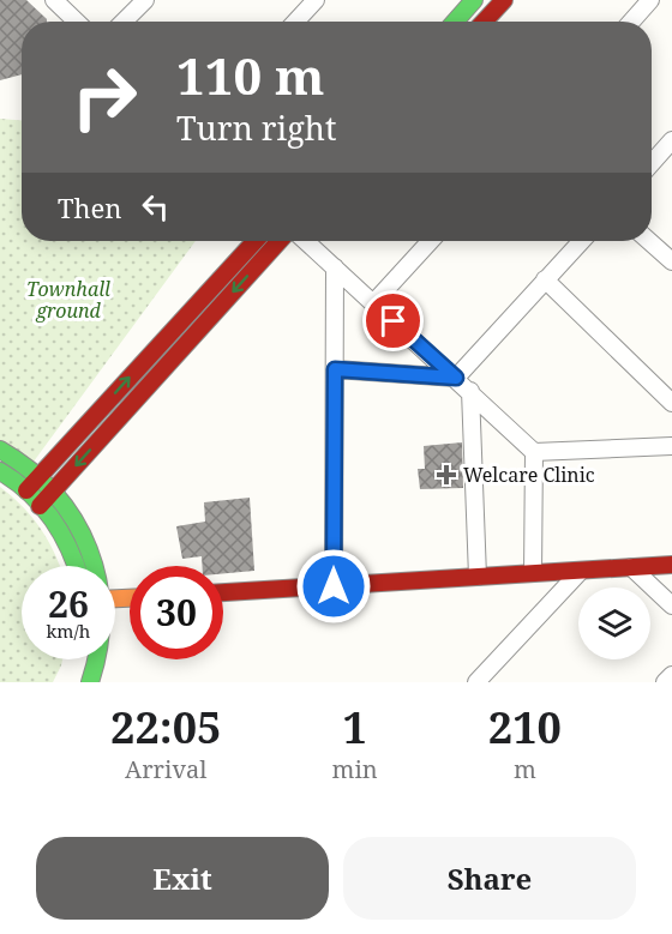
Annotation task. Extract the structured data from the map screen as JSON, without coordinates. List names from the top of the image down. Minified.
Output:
{"parks":["Townhall ground"],"places":{"health":["Welcare Clinic"]},"page":{"turn":["110 m","Turn right"],"then":"Then","speed":"26 km/h","limit":"30","eta":["22:05","Arrival","1","min","210","m"],"buttons":["Exit","Share"]}}
